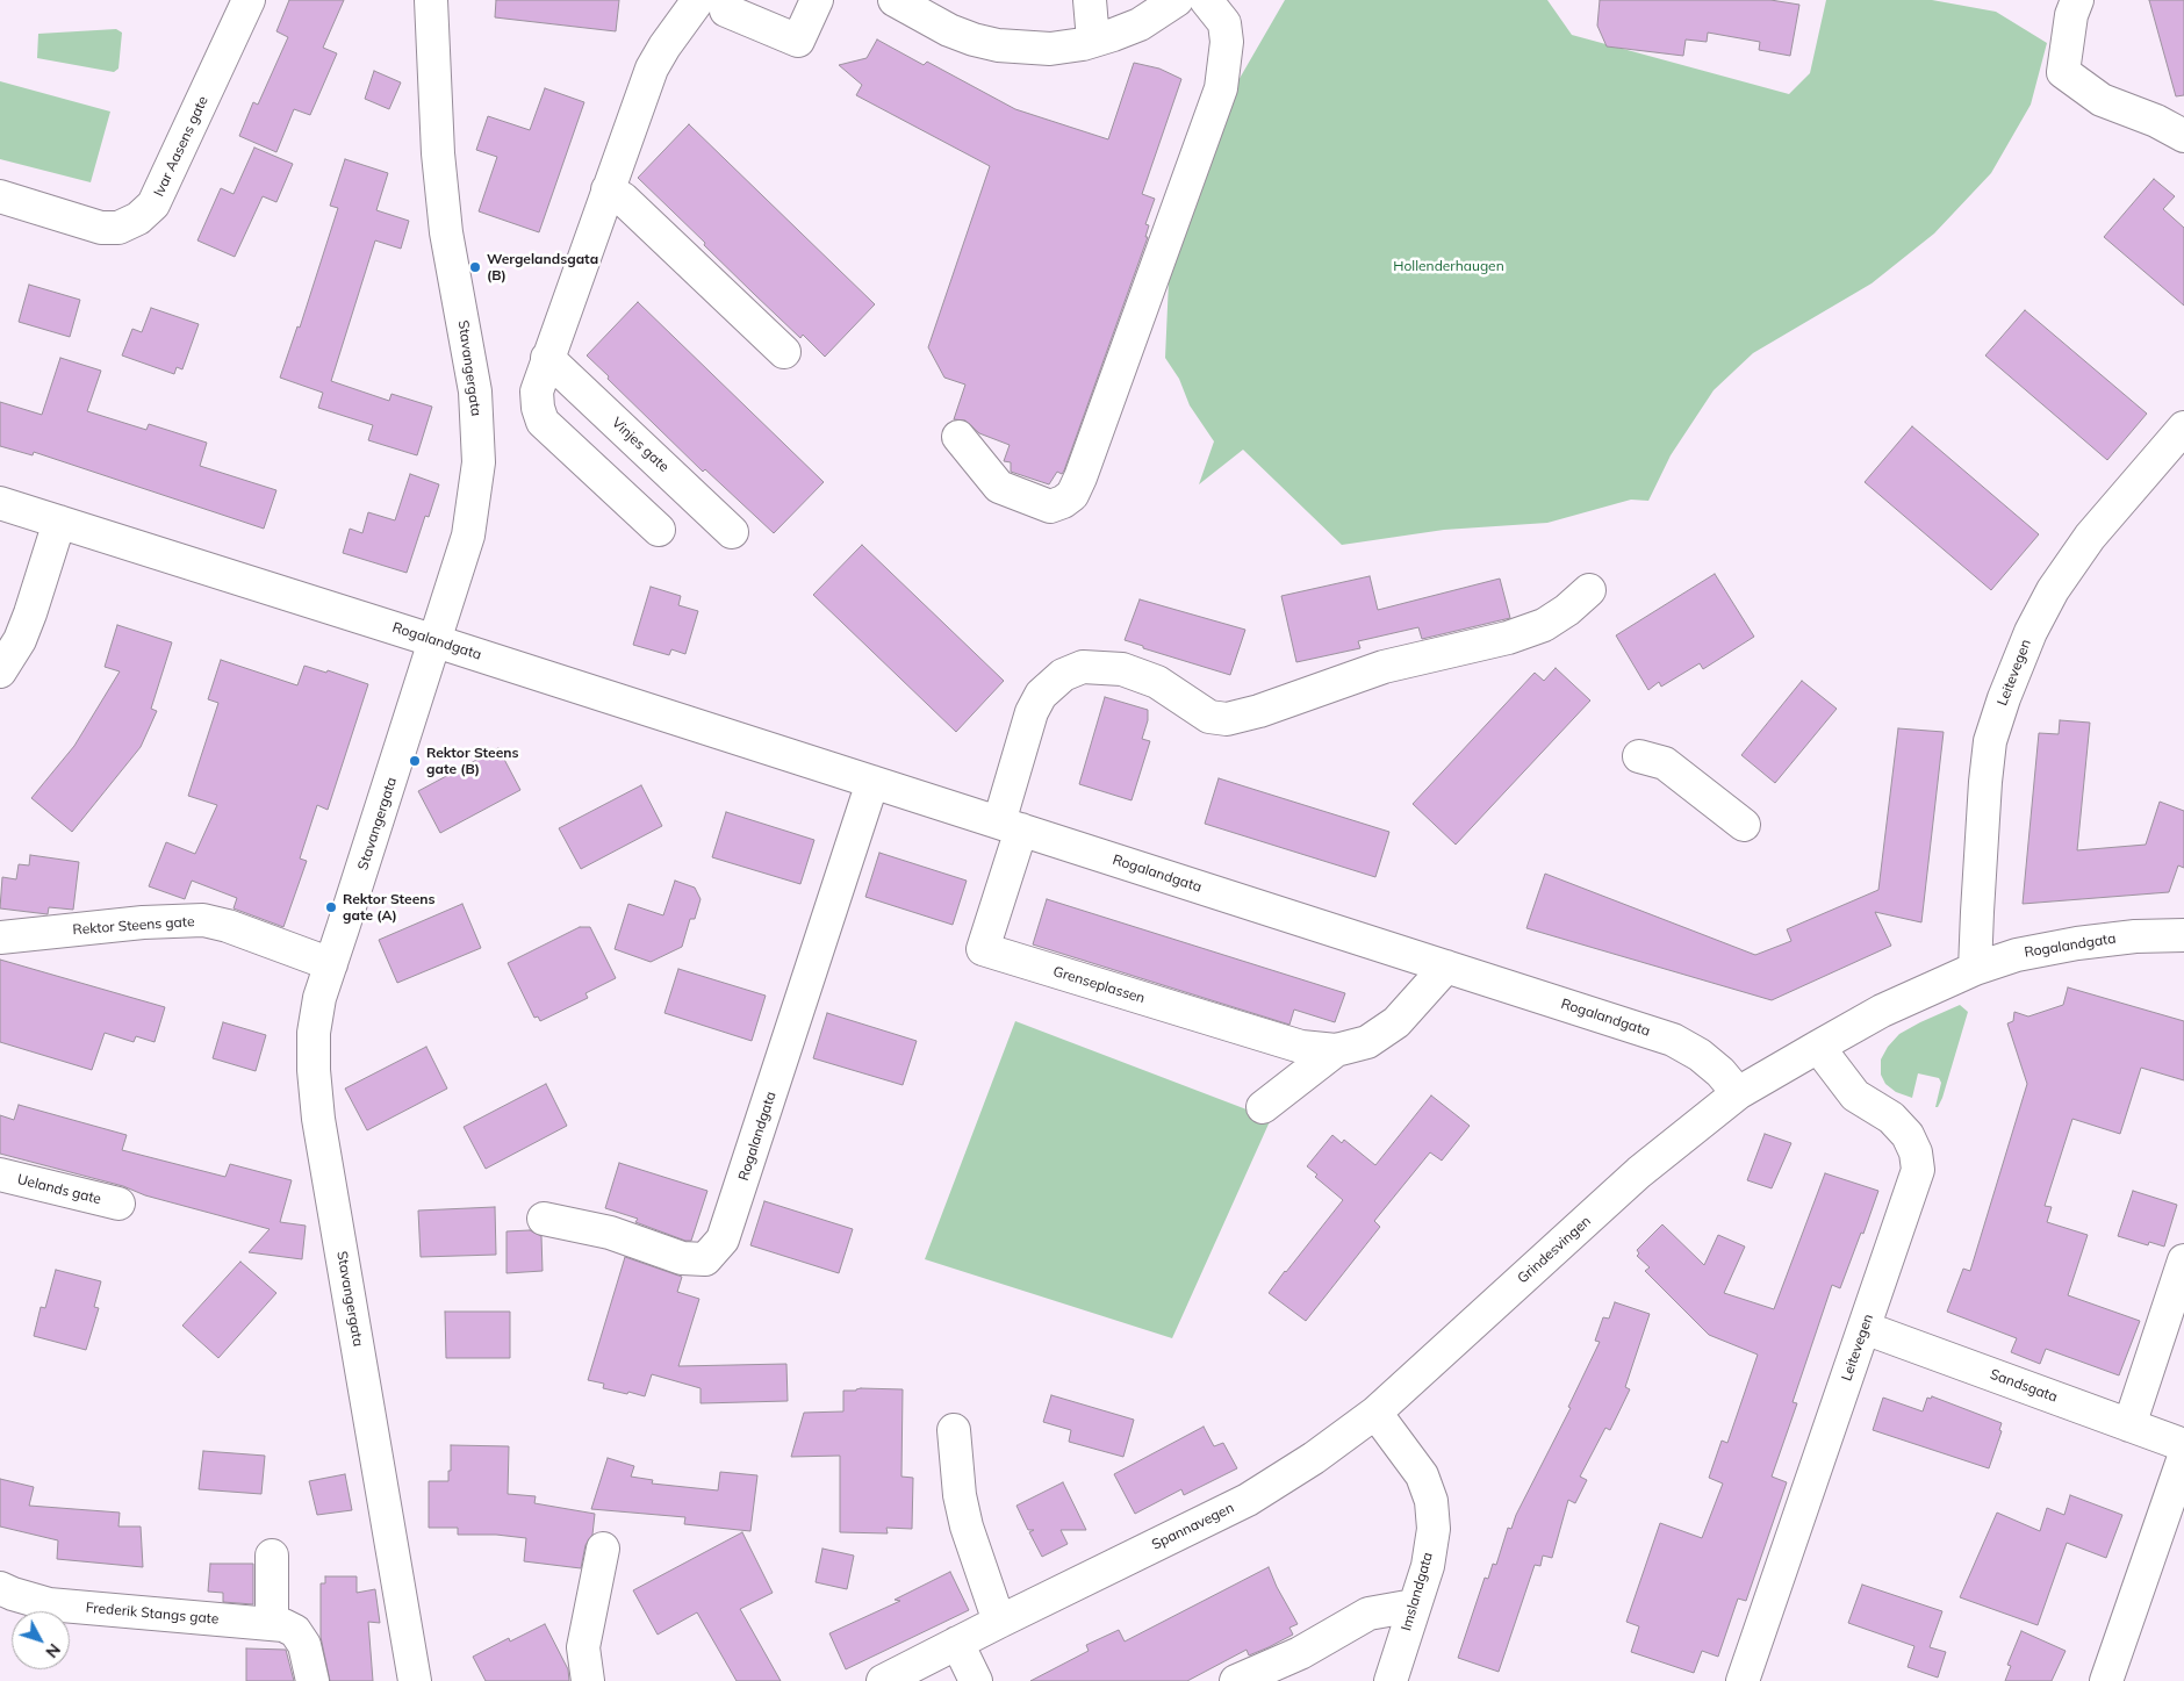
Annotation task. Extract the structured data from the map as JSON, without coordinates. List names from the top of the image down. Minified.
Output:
{"streets":{"street":["Ivar Aasens gate","Stavangergata","Vinjes gate","Rogalandgata","Leitevegen","Rektor Steens gate","Grenseplassen","Uelands gate","Grindesvingen","Sandsgata","Spannavegen","Imslandgata","Frederik Stangs gate"]},"crossings":[["Stavangergata","Rogalandgata"],["Stavangergata","Rektor Steens gate"],["Rogalandgata","Leitevegen"],["Rogalandgata","Grenseplassen"],["Rogalandgata","Grindesvingen"],["Leitevegen","Sandsgata"],["Grindesvingen","Spannavegen"],["Grindesvingen","Imslandgata"],["Spannavegen","Imslandgata"]],"parks":["Hollenderhaugen"],"places":["Wergelandsgata (B)","Rektor Steens gate (B)","Rektor Steens gate (A)"],"north":"bottom right"}
